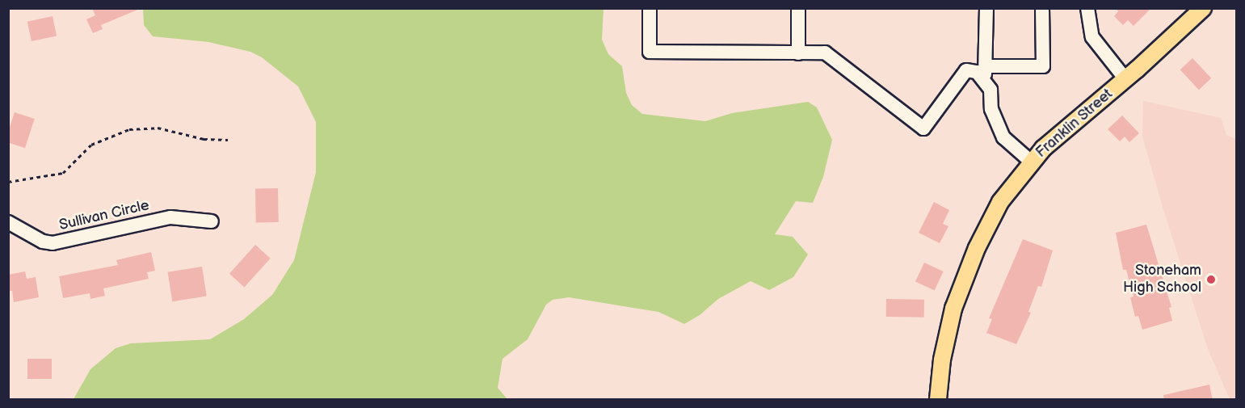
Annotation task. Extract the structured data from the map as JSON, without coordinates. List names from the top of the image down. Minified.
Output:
{"streets":{"main road":["Franklin Street"],"street":["Sullivan Circle"]},"places":["Stoneham High School"]}
